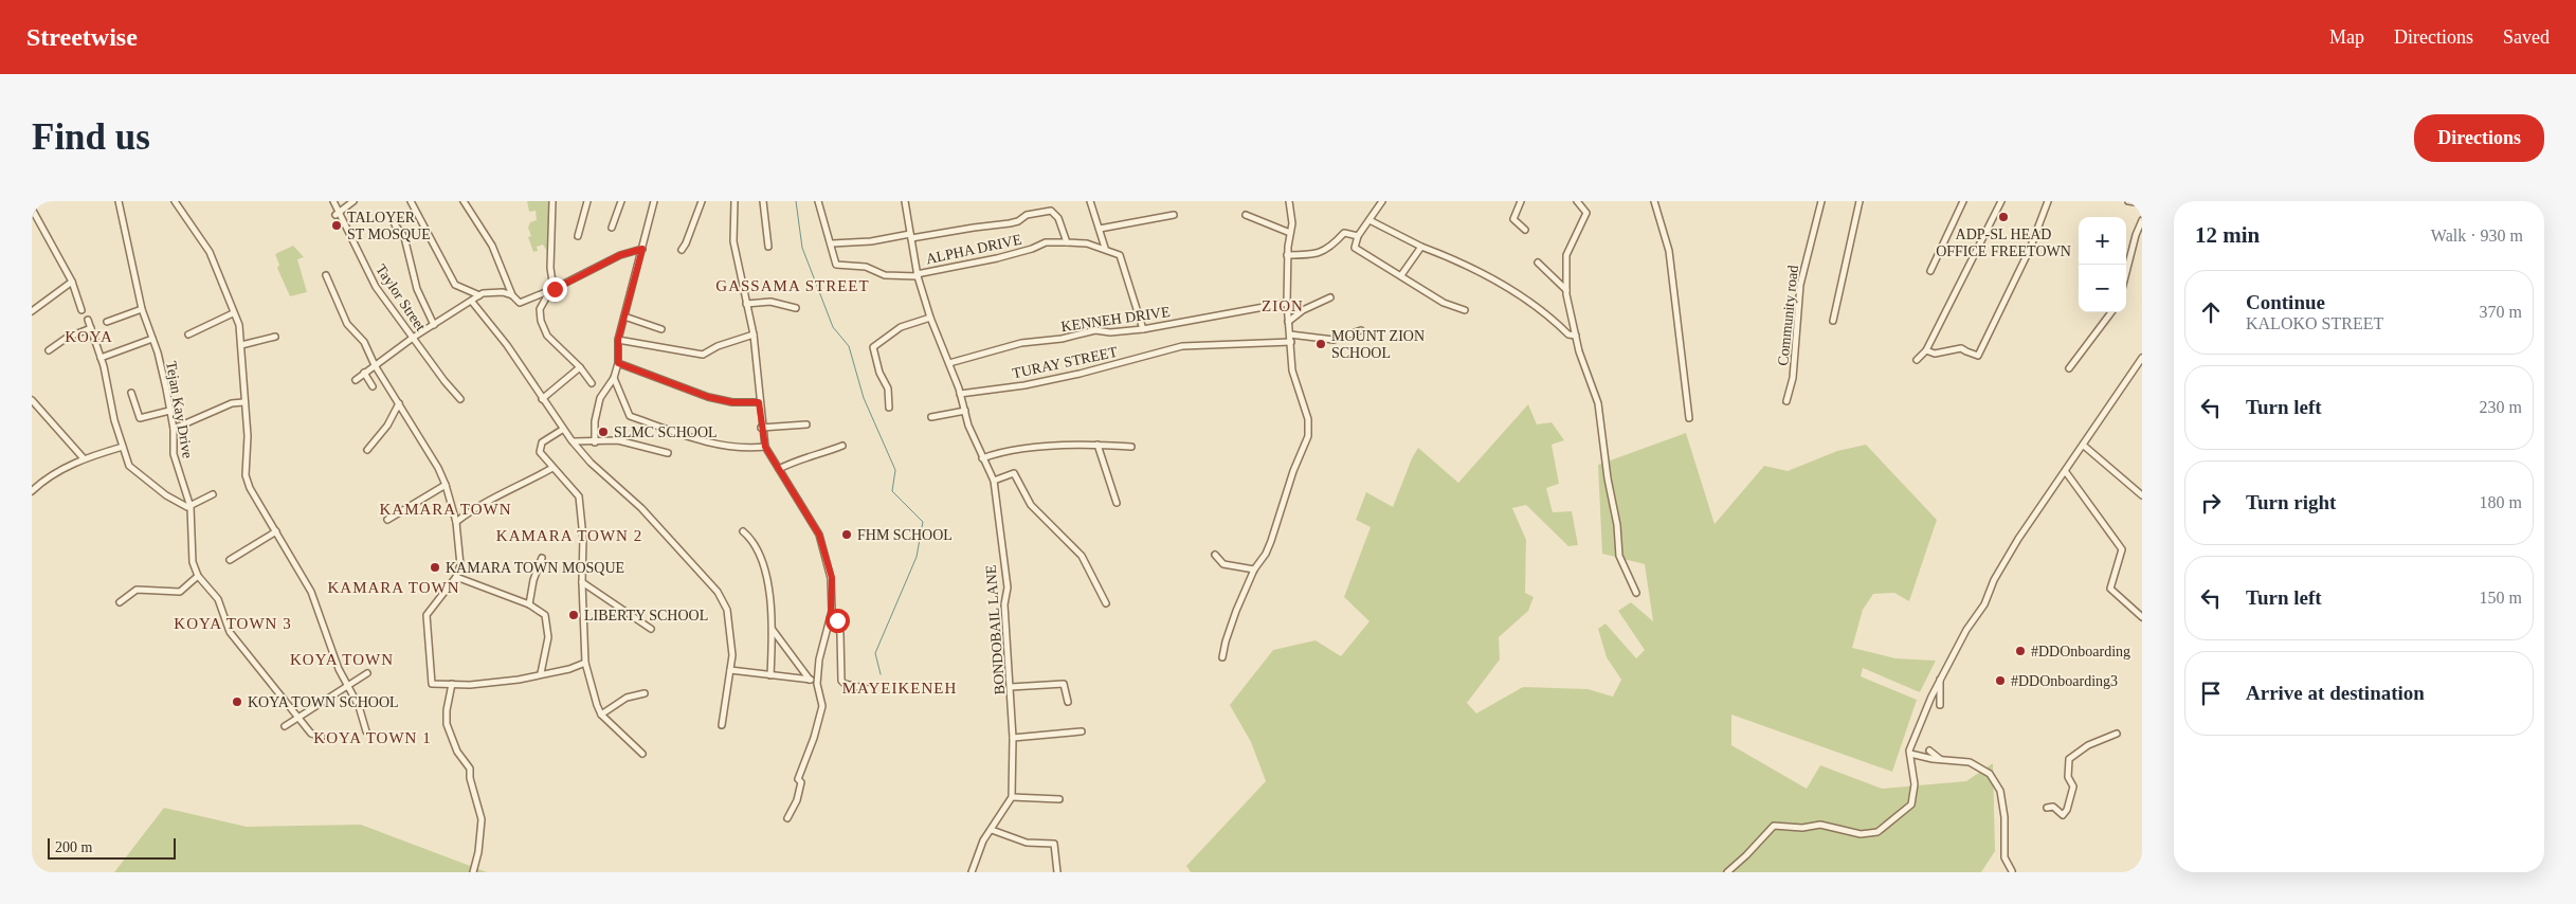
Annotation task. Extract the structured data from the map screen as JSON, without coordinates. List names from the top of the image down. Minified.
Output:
{"streets":{"street":["ALPHA DRIVE","Taylor Street","Community road","KENNEH DRIVE","TURAY STREET","Tejan Kay Drive","BONDOBAIL LANE"]},"crossings":[["ALPHA DRIVE","BONDOBAIL LANE"],["KENNEH DRIVE","BONDOBAIL LANE"],["TURAY STREET","BONDOBAIL LANE"]],"districts":["GASSAMA STREET","ZION","KOYA","KAMARA TOWN","KAMARA TOWN 2","KAMARA TOWN","KOYA TOWN 3","KOYA TOWN","MAYEIKENEH","KOYA TOWN 1"],"places":["ADP-SL HEAD OFFICE FREETOWN","TALOYER ST MOSQUE","MOUNT ZION SCHOOL","SLMC SCHOOL","FHM SCHOOL","KAMARA TOWN MOSQUE","LIBERTY SCHOOL","#DDOnboarding","#DDOnboarding3","KOYA TOWN SCHOOL"],"scale_bar":"200 m","page":{"header":"Streetwise","nav":["Map","Directions","Saved"],"buttons":"Directions","title":"Find us","heading":["12 min","Walk · 930 m"],"map_buttons":["+","−"],"list":[["Continue","KALOKO STREET","370 m"],["Turn left","230 m"],["Turn right","180 m"],["Turn left","150 m"],"Arrive at destination"],"scale":"200 m"}}
